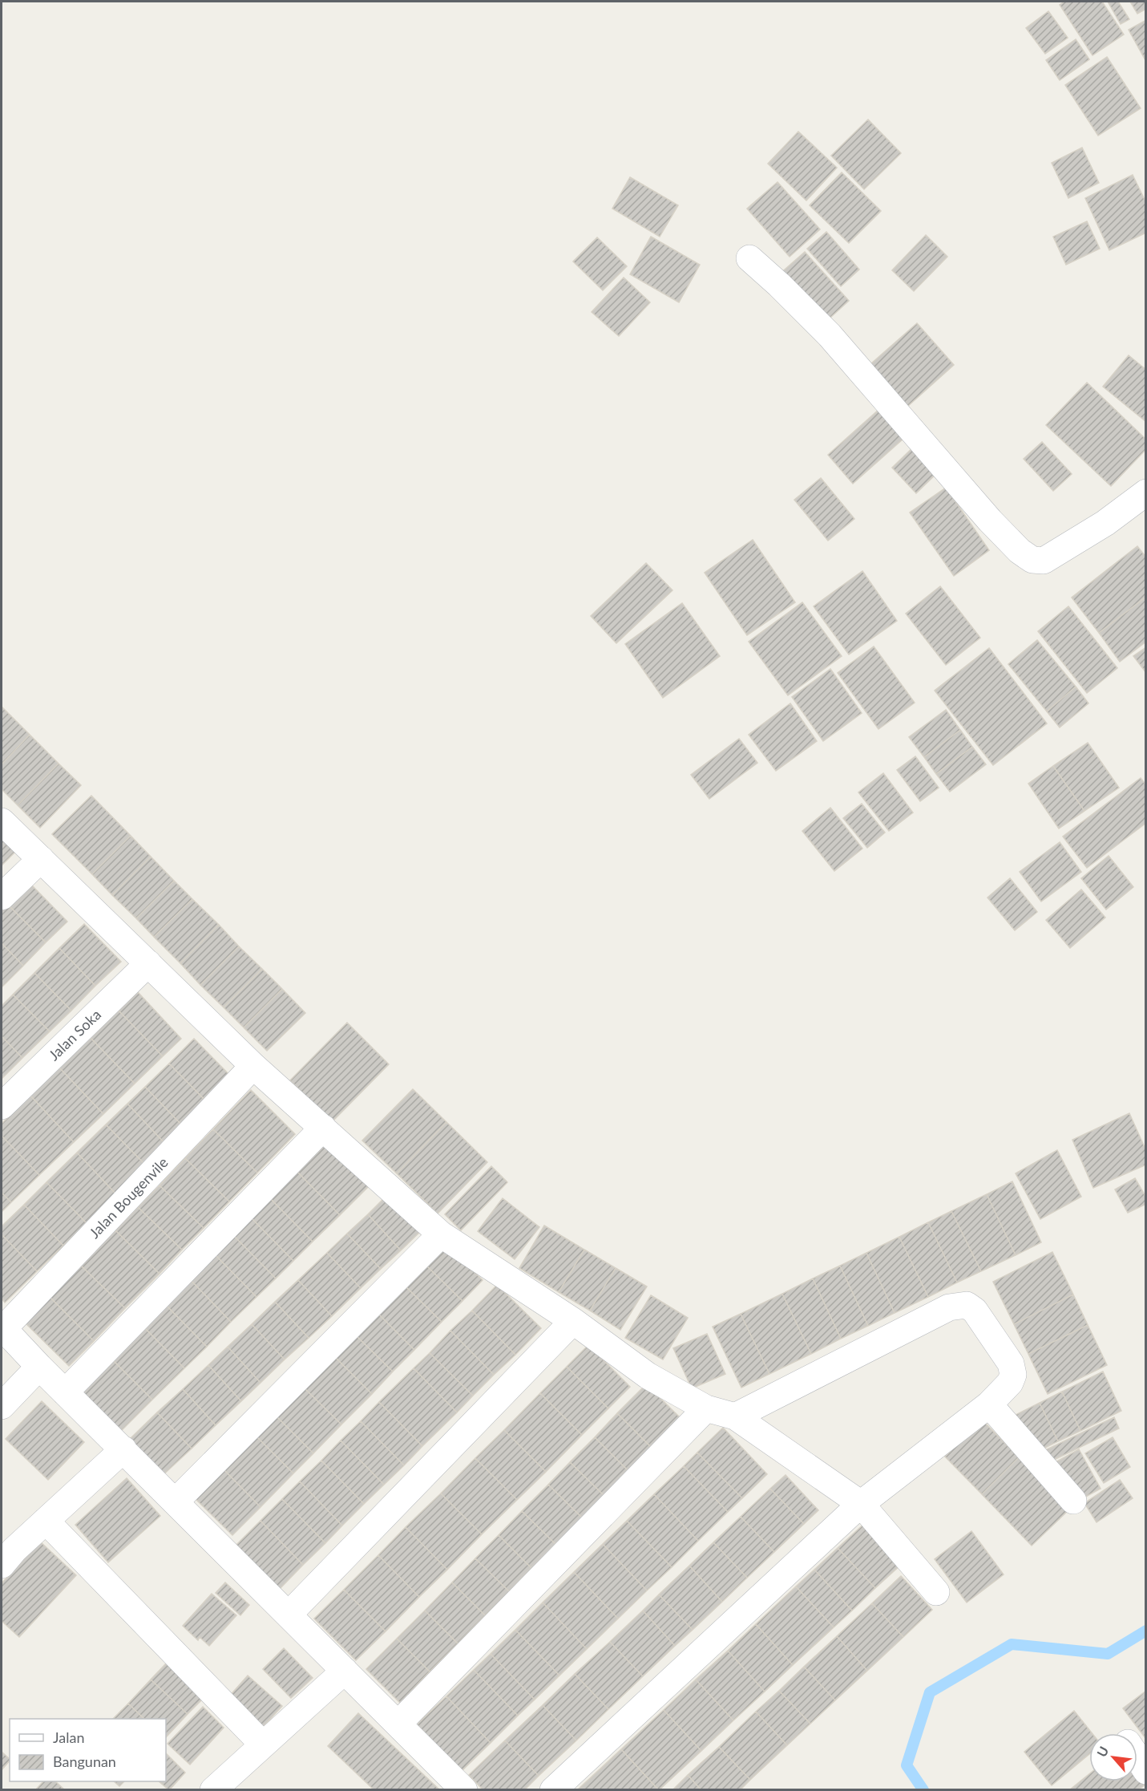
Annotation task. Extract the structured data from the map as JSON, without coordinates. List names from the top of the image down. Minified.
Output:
{"streets":{"street":["Jalan Soka","Jalan Bougenvile"]},"legend":["Jalan","Bangunan"],"north":"top left"}
